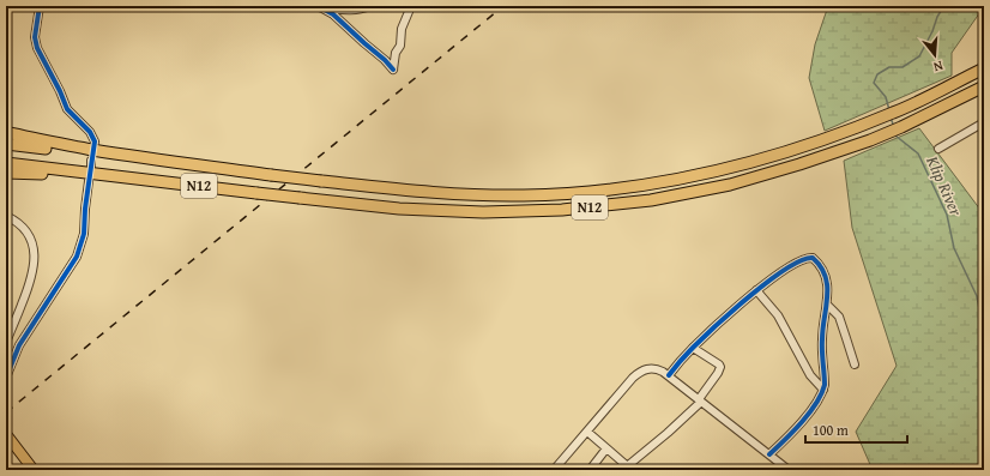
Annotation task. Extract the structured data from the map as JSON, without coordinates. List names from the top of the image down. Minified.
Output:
{"streets":{"highway":["N12"]},"water":["Klip River"],"scale_bar":"100 m","north":"bottom"}
